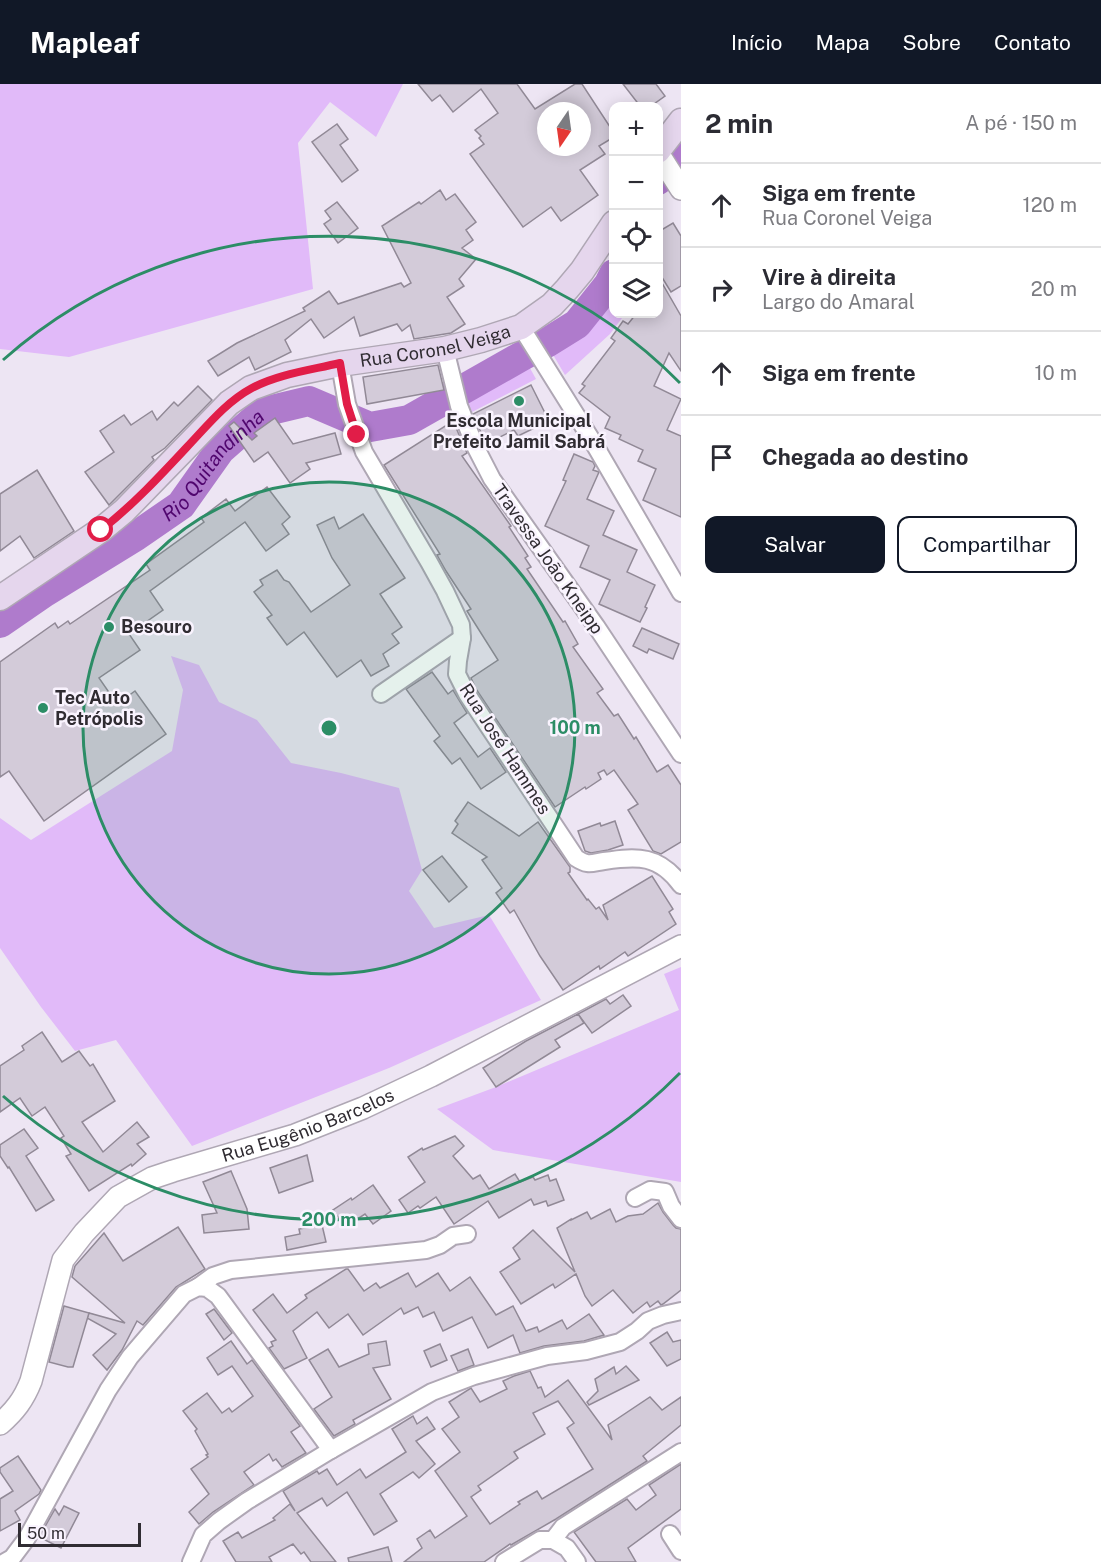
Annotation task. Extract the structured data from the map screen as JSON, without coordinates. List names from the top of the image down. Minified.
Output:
{"streets":{"main road":["Rua Coronel Veiga"],"street":["Travessa João Kneipp","Rua José Hammes","Rua Eugênio Barcelos"]},"crossings":[["Rua Coronel Veiga","Travessa João Kneipp"],["Rua Coronel Veiga","Rua José Hammes"]],"water":["Rio Quitandinha"],"places":["Escola Municipal Prefeito Jamil Sabrá","Besouro","Tec Auto Petrópolis"],"scale_bar":"50 m","north":"bottom","page":{"header":"Mapleaf","nav":["Início","Mapa","Sobre","Contato"],"heading":["2 min","A pé · 150 m"],"map_buttons":["+","−"],"list":[["Siga em frente","Rua Coronel Veiga","120 m"],["Vire à direita","Largo do Amaral","20 m"],["Siga em frente","10 m"],"Chegada ao destino"],"buttons":["Salvar","Compartilhar"],"scale":"50 m"},"rings":["100 m","200 m"]}
